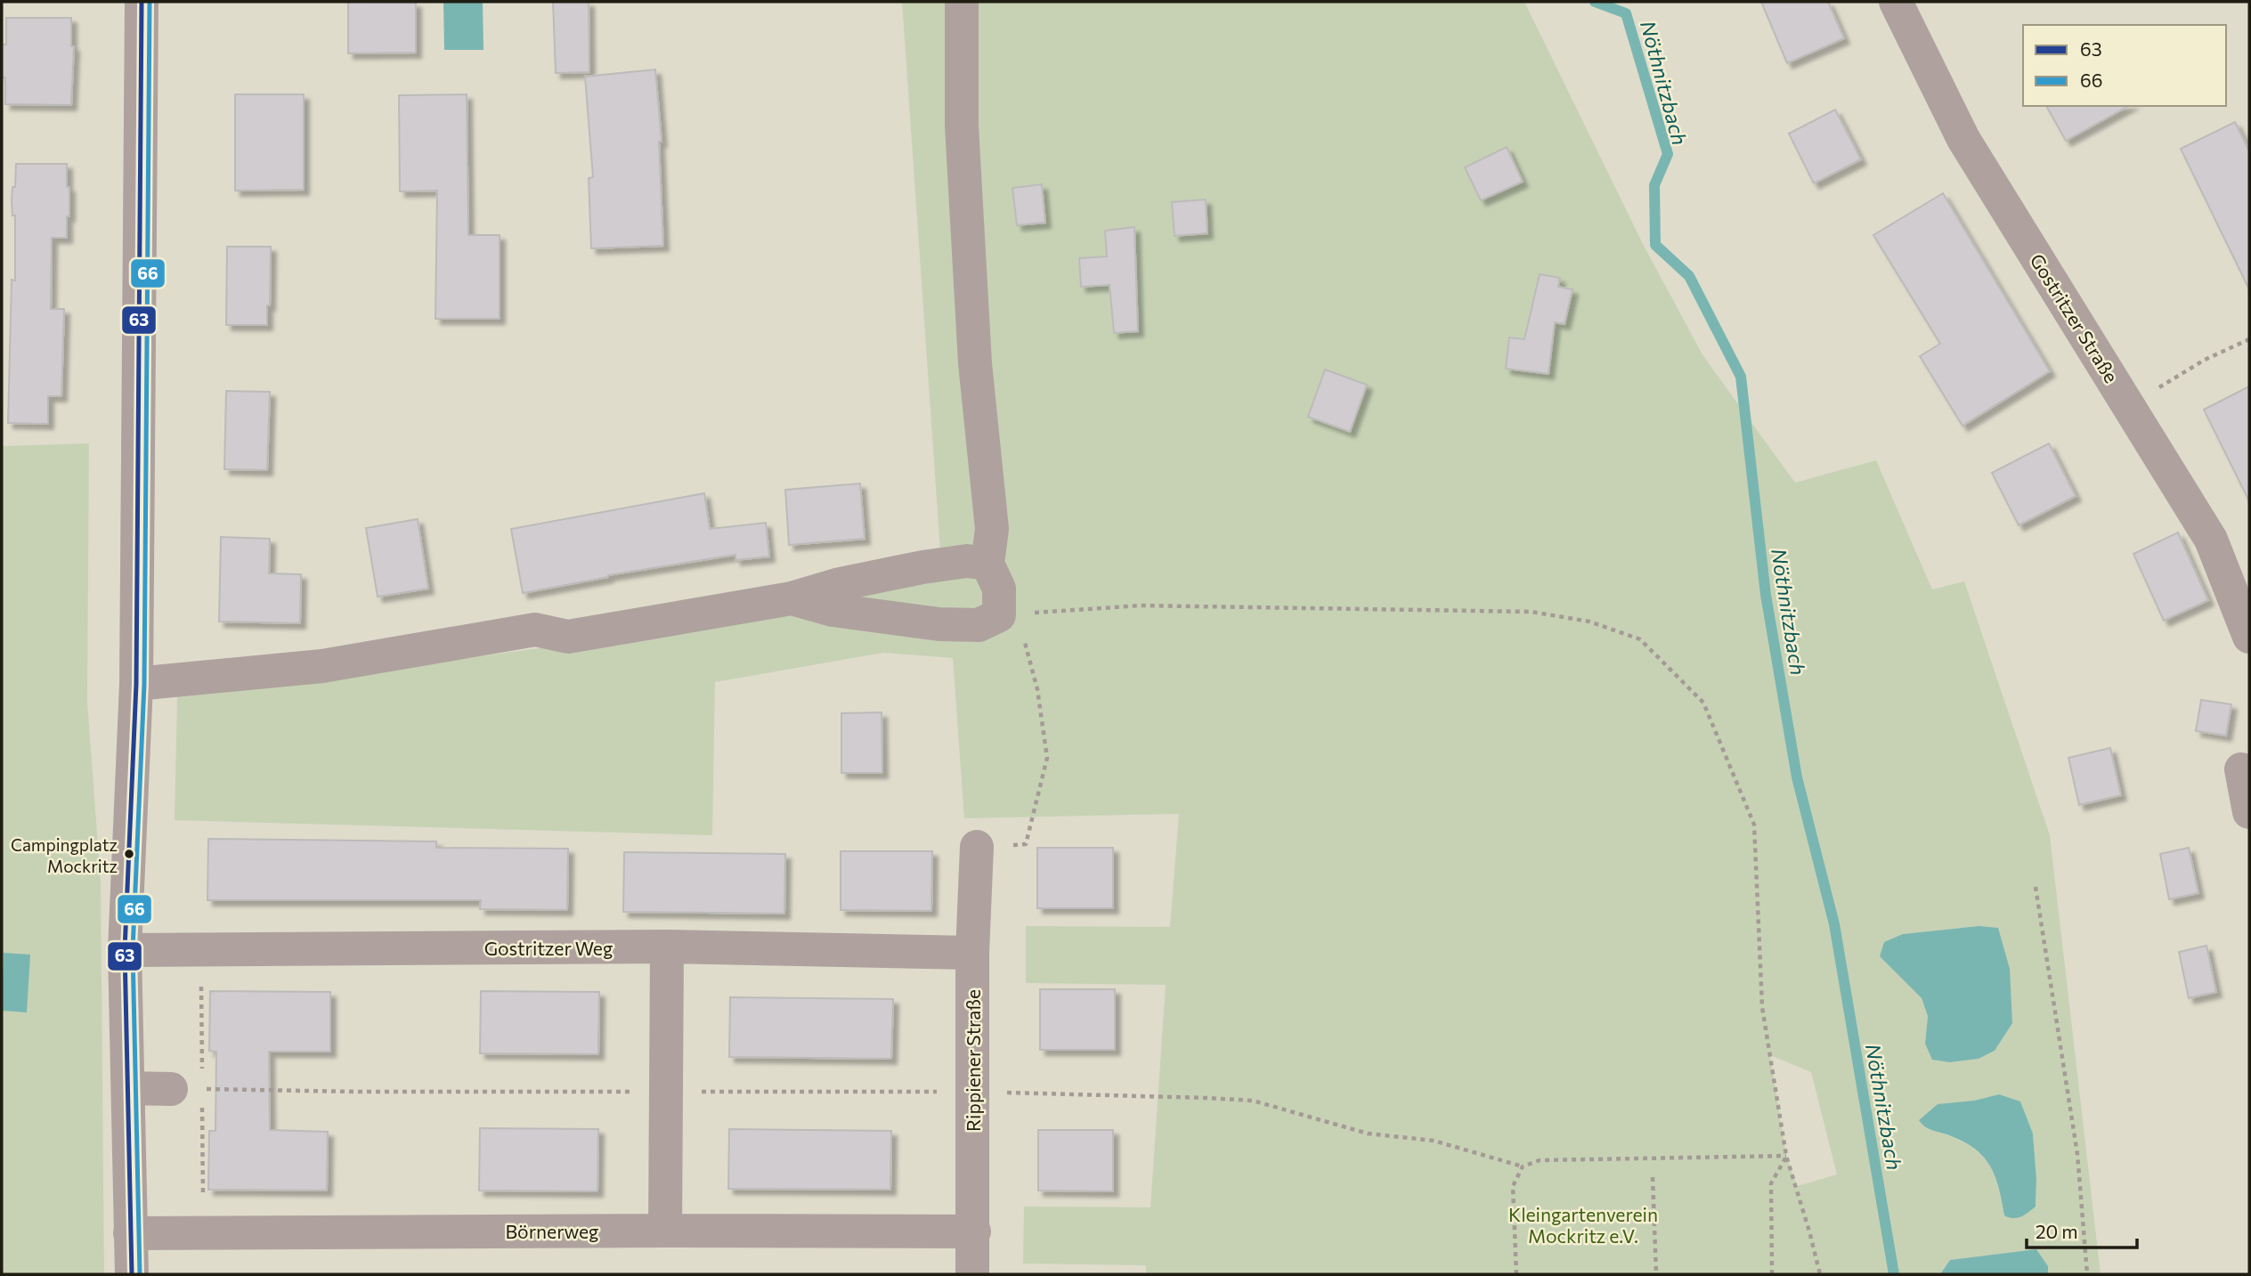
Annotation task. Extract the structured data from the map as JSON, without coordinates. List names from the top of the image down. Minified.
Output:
{"streets":{"street":["Gostritzer Straße","Gostritzer Weg","Rippiener Straße","Börnerweg"]},"crossings":[["Gostritzer Weg","Rippiener Straße"],["Rippiener Straße","Börnerweg"]],"water":["Nöthnitzbach"],"parks":["Kleingartenverein Mockritz e.V."],"places":["Campingplatz Mockritz"],"lines":["transit line 63","transit line 66"],"legend":["63","66"],"scale_bar":"20 m"}
